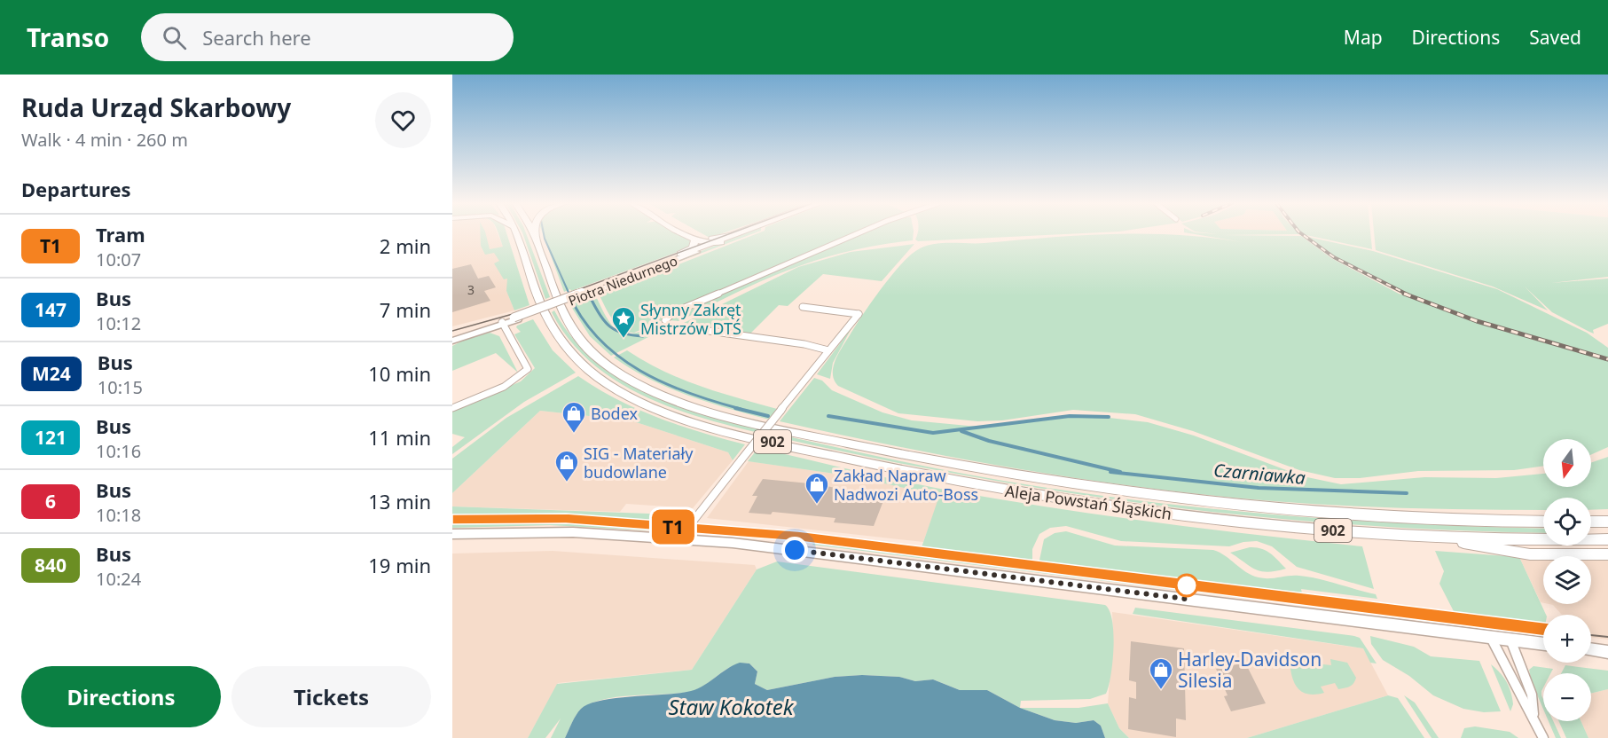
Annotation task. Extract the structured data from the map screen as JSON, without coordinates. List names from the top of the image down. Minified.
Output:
{"streets":{"main road":["Piotra Niedurnego","902","Aleja Powstań Śląskich"]},"water":["Czarniawka","Staw Kokotek"],"places":{"place":["Słynny Zakręt Mistrzów DTŚ"],"shop":["Bodex","SIG - Materiały budowlane","Zakład Napraw Nadwozi Auto-Boss","Harley-Davidson Silesia"]},"lines":["tram line T1"],"house_numbers":["3"],"north":"bottom","page":{"header":"Transo","search":"Search here","nav":["Map","Directions","Saved"],"heading":[["Ruda Urząd Skarbowy","Walk · 4 min · 260 m"],"Departures"],"on_map":"T1","list":[{"mark":"T1","name":"Tram","note":"10:07","value":"2 min"},{"mark":"147","name":"Bus","note":"10:12","value":"7 min"},{"mark":"M24","name":"Bus","note":"10:15","value":"10 min"},{"mark":"121","name":"Bus","note":"10:16","value":"11 min"},{"mark":"6","name":"Bus","note":"10:18","value":"13 min"},{"mark":"840","name":"Bus","note":"10:24","value":"19 min"}],"map_buttons":["+","−"],"buttons":["Directions","Tickets"]}}
